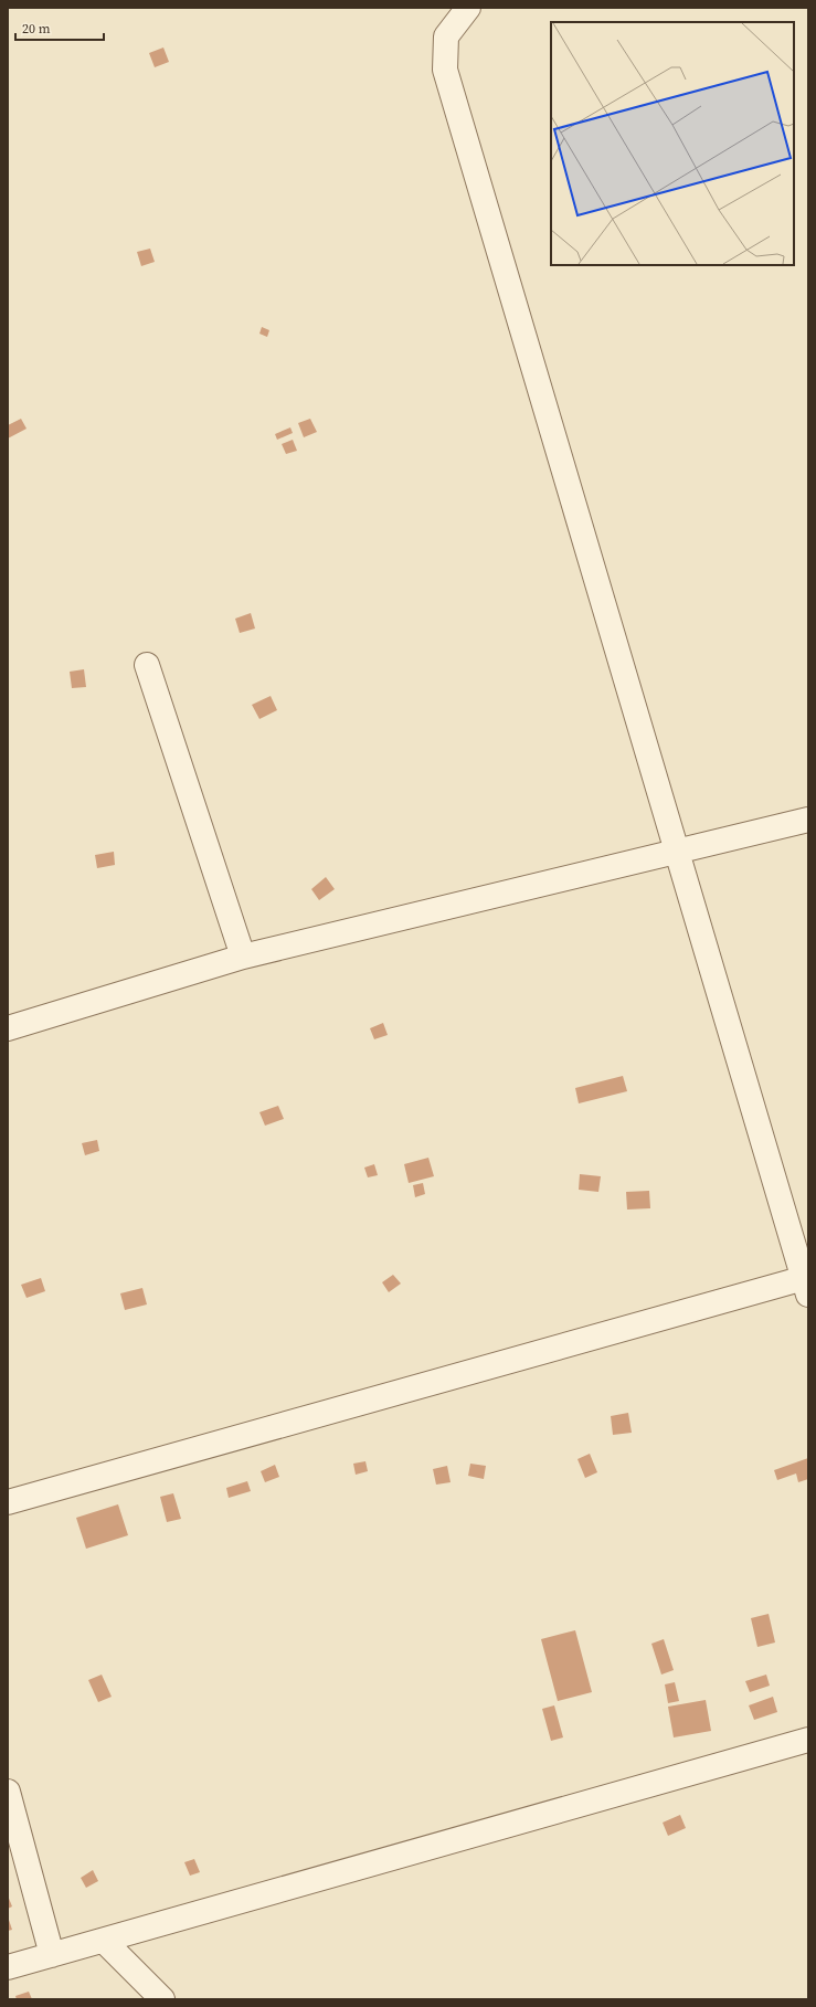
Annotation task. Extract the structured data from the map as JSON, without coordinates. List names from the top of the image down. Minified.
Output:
{"scale_bar":"20 m"}
